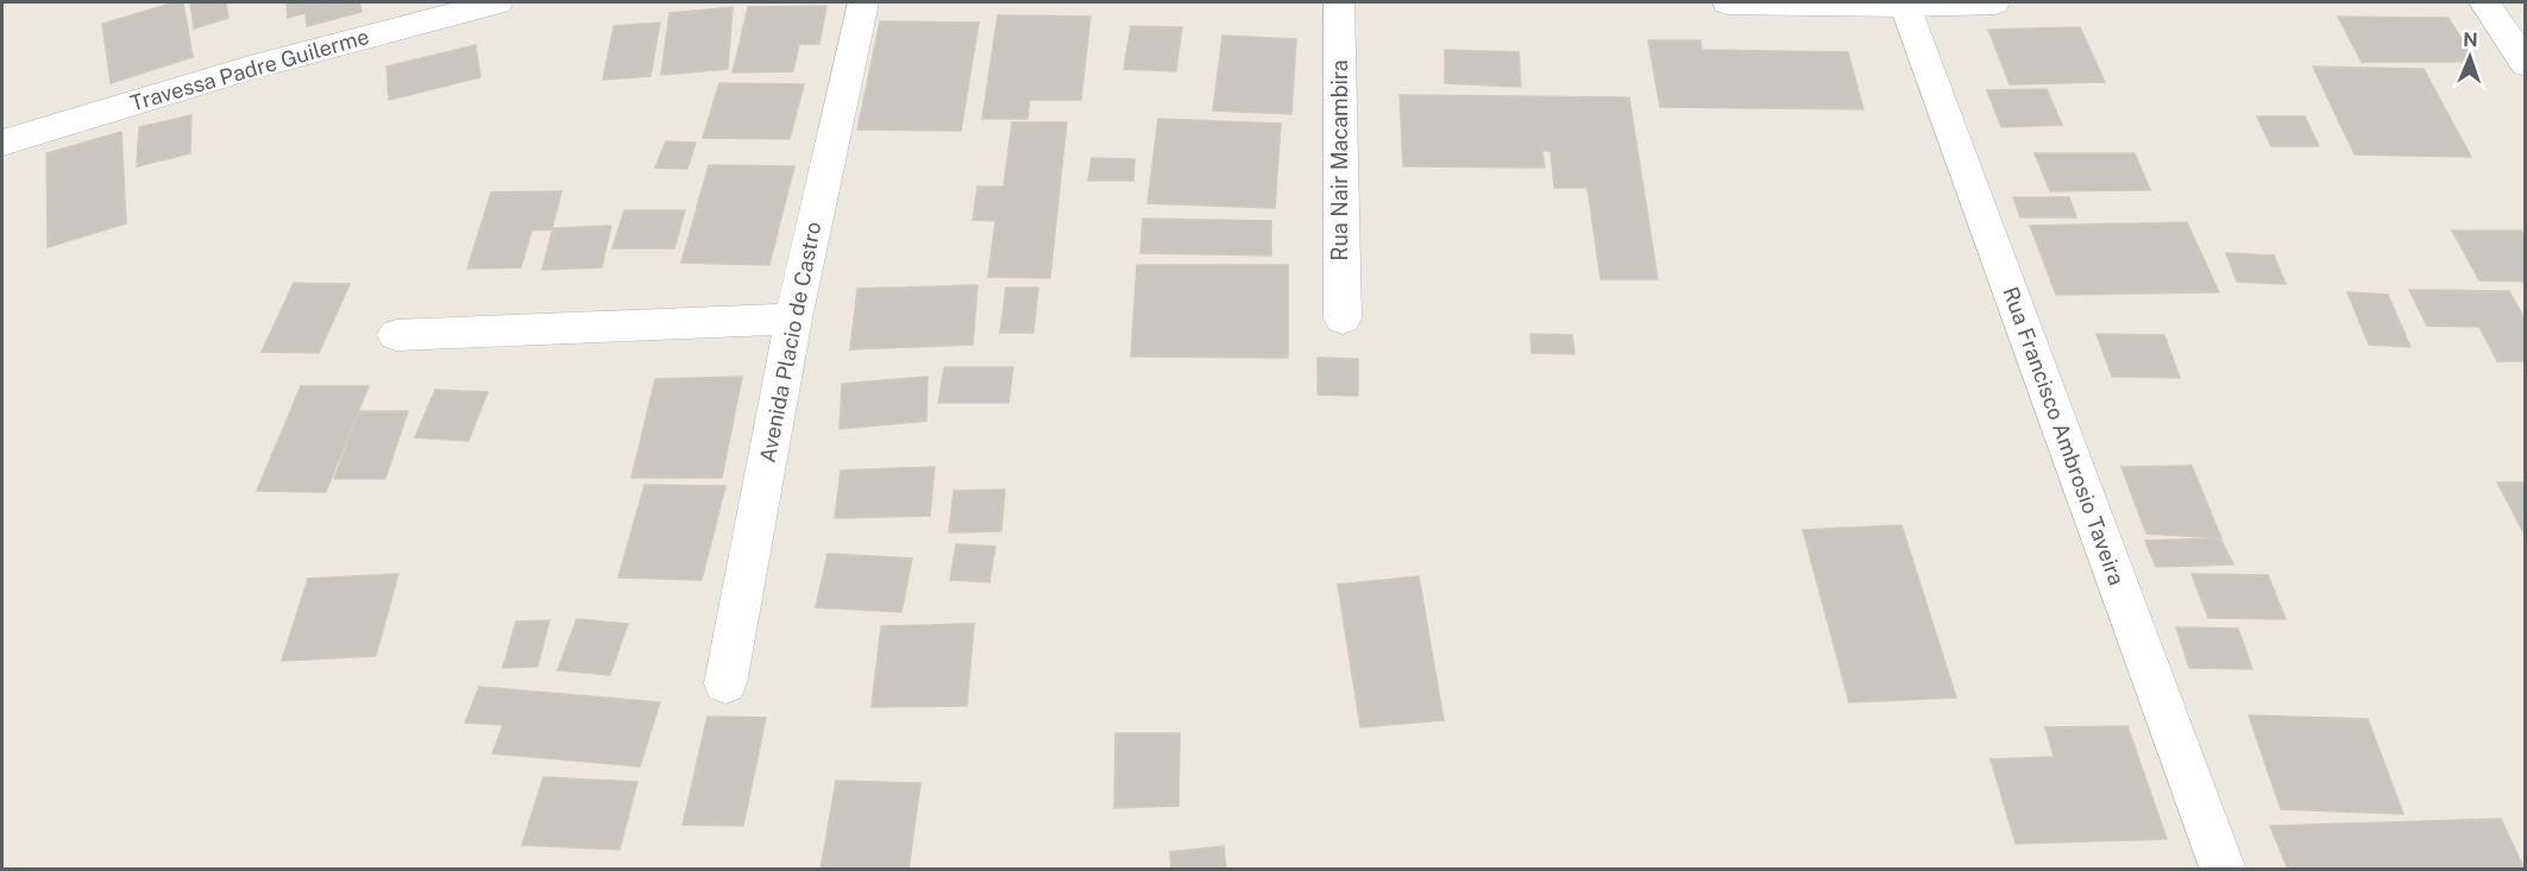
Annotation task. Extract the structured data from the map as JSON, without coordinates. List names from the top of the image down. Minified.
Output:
{"streets":{"street":["Travessa Padre Guilerme","Rua Nair Macambira","Avenida Placio de Castro","Rua Francisco Ambrosio Taveira"]},"north":"top"}
